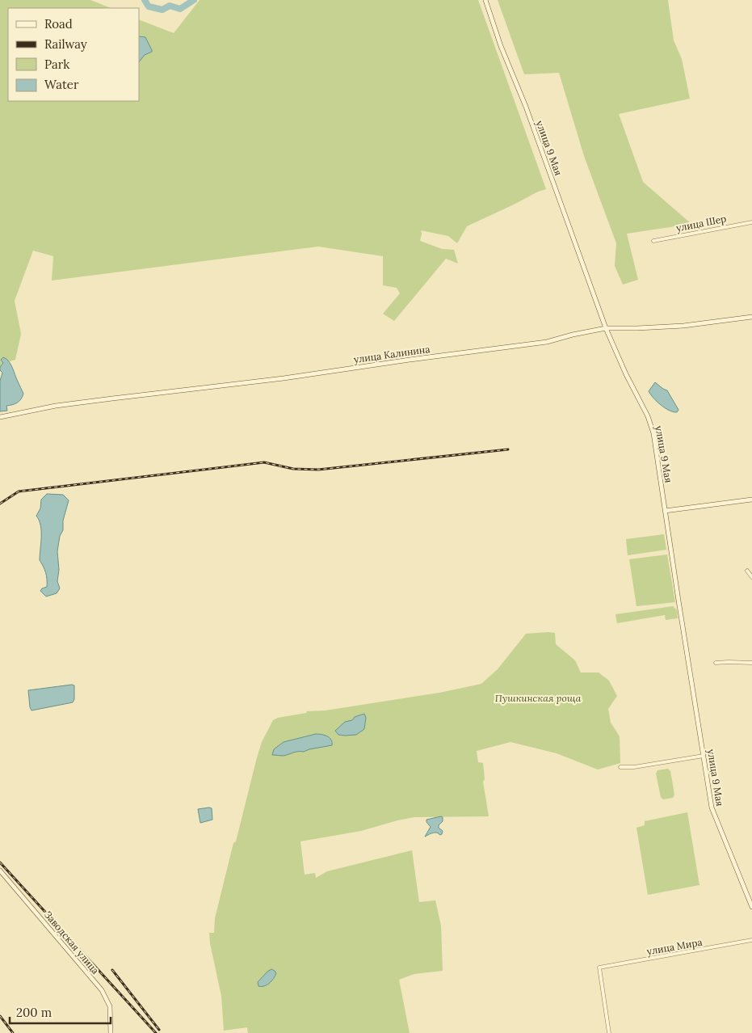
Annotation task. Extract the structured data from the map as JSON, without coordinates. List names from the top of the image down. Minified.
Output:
{"streets":{"street":["улица 9 Мая","улица Шер","улица Калинина","Заводская улица","улица Мира"]},"crossings":[["улица 9 Мая","улица Калинина"]],"parks":["Пушкинская роща"],"legend":["Road","Railway","Park","Water"],"scale_bar":"200 m"}
